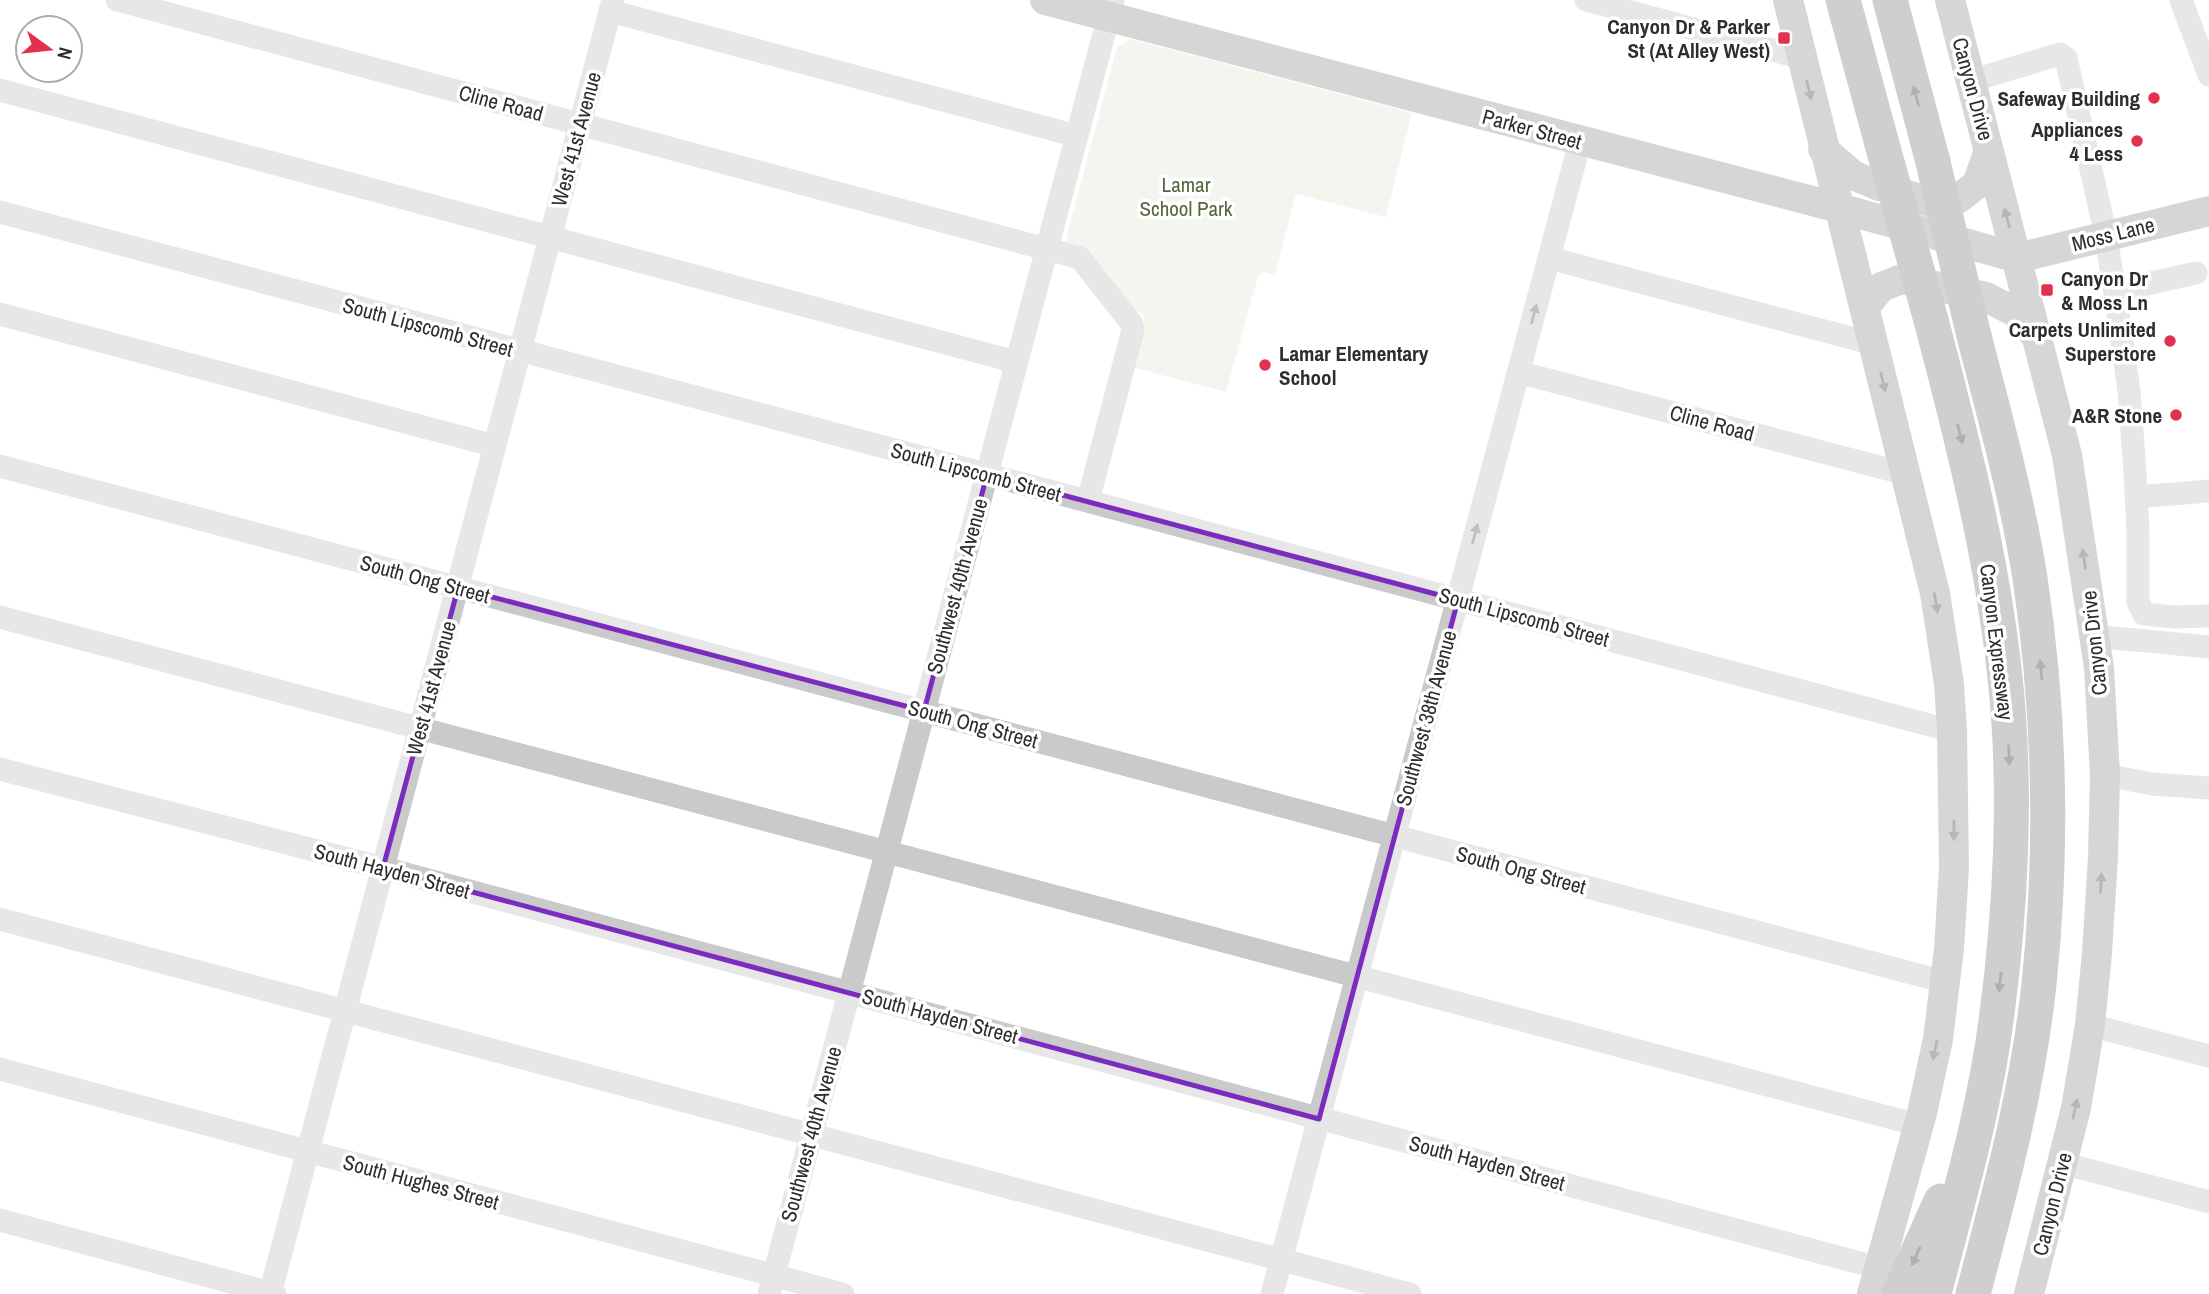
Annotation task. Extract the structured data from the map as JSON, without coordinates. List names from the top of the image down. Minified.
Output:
{"streets":{"highway":["Canyon Expressway"],"main road":["Canyon Drive","Parker Street","Moss Lane"],"street":["Cline Road","West 41st Avenue","South Lipscomb Street","South Ong Street","Southwest 40th Avenue","Southwest 38th Avenue","South Hayden Street","South Hughes Street"]},"crossings":[["Canyon Drive","Parker Street"],["Canyon Drive","Moss Lane"],["Cline Road","West 41st Avenue"],["Cline Road","South Lipscomb Street"],["Cline Road","Southwest 40th Avenue"],["Cline Road","Southwest 38th Avenue"],["Parker Street","Moss Lane"],["Parker Street","Southwest 40th Avenue"],["Parker Street","Southwest 38th Avenue"],["West 41st Avenue","South Lipscomb Street"],["West 41st Avenue","South Ong Street"],["West 41st Avenue","South Hayden Street"],["West 41st Avenue","South Hughes Street"],["South Lipscomb Street","Southwest 40th Avenue"],["South Lipscomb Street","Southwest 38th Avenue"],["South Ong Street","Southwest 40th Avenue"],["South Ong Street","Southwest 38th Avenue"],["Southwest 40th Avenue","South Hayden Street"],["Southwest 40th Avenue","South Hughes Street"],["Southwest 38th Avenue","South Hayden Street"]],"parks":["Lamar School Park"],"places":{"transit":["Canyon Dr & Parker St (At Alley West)","Canyon Dr & Moss Ln"],"other":["Safeway Building","Appliances 4 Less","Carpets Unlimited Superstore","Lamar Elementary School","A&R Stone"]},"north":"right"}
